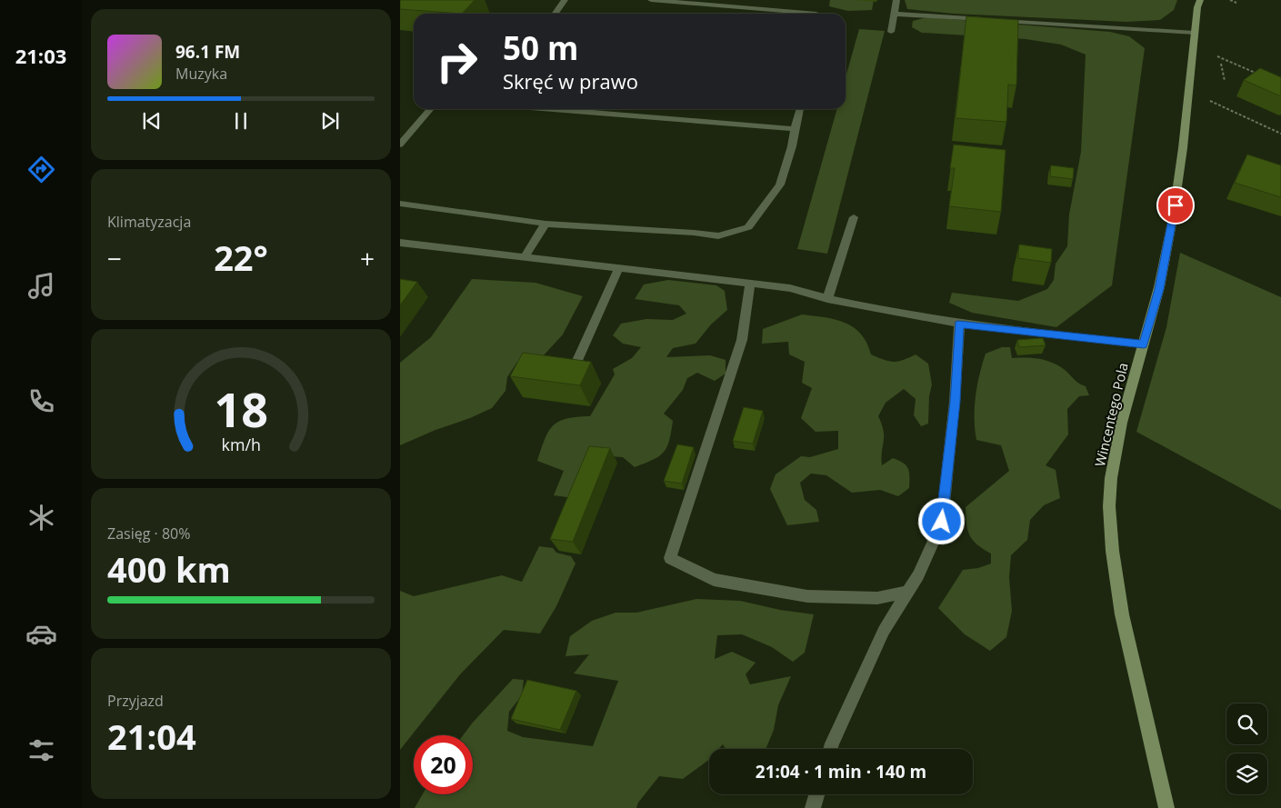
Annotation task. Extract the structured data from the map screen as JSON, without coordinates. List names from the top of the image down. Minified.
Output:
{"streets":{"street":["Wincentego Pola"]},"page":{"tabs":"21:03","turn":["50 m","Skręć w prawo"],"song":["96.1 FM","Muzyka"],"tile":["Klimatyzacja",["Zasięg · 80%","400 km"],["Przyjazd","21:04"]],"heat":["−","22°","+"],"limit":"20","trip":"21:04 · 1 min · 140 m","gauge":["18","km/h"]}}
